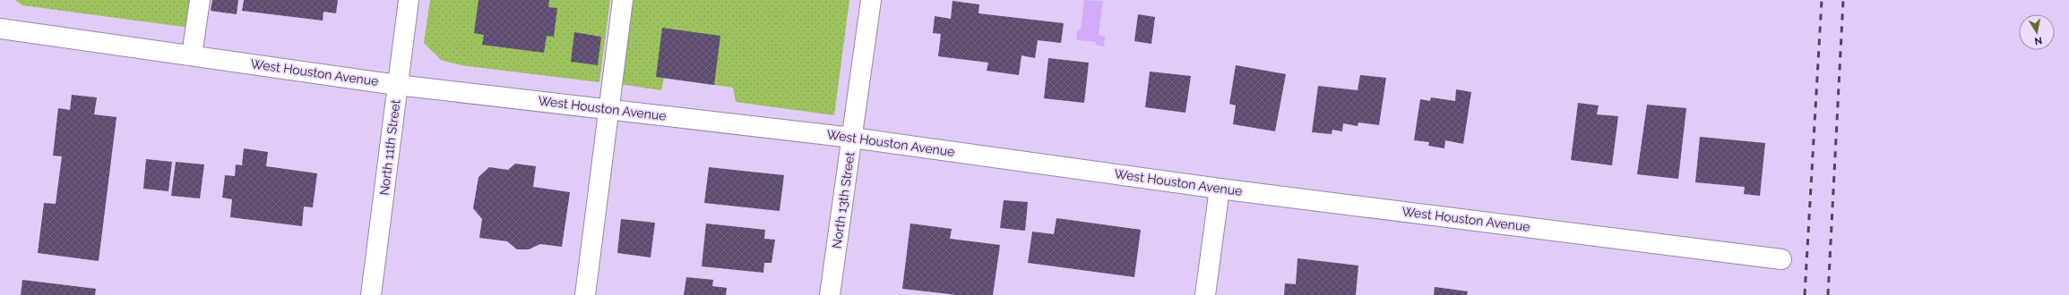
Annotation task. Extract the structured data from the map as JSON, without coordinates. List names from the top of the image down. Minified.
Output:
{"streets":{"street":["West Houston Avenue","North 11th Street","North 13th Street"]},"crossings":[["West Houston Avenue","North 11th Street"],["West Houston Avenue","North 13th Street"]],"north":"bottom"}
